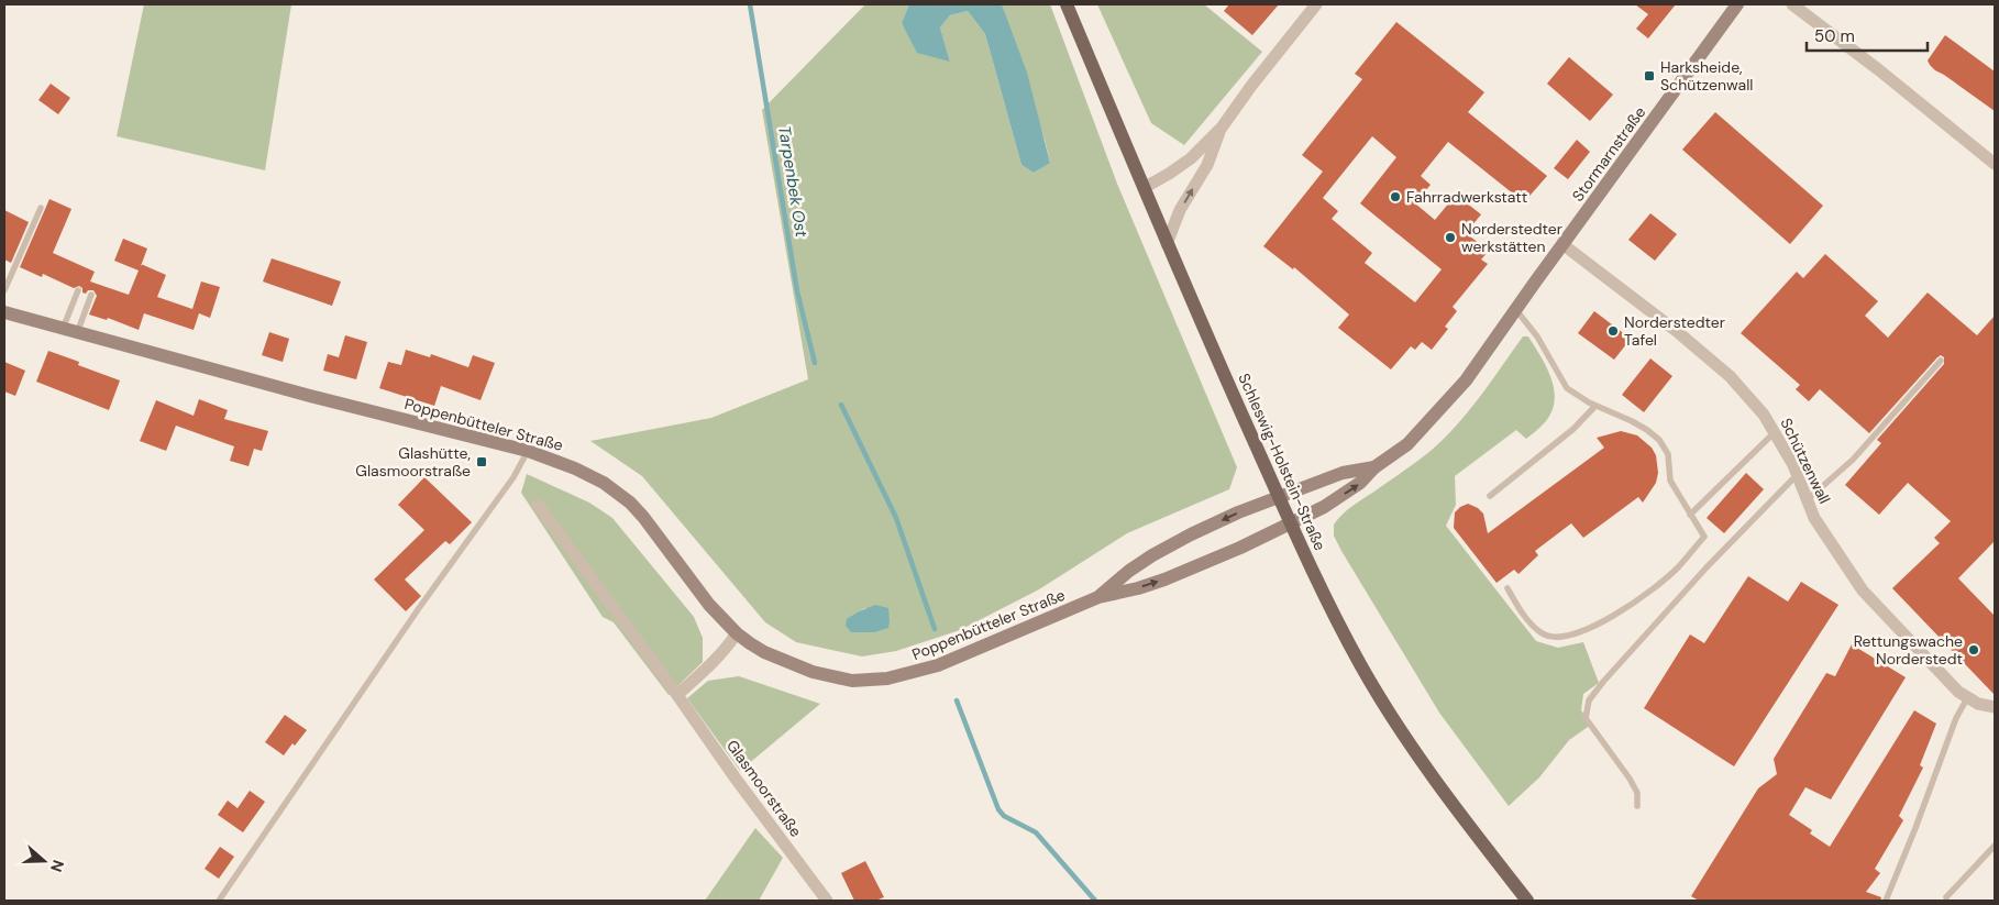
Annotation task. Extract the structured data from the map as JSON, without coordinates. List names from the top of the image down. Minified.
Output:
{"streets":{"main road":["Stormarnstraße","Poppenbütteler Straße","Schleswig-Holstein-Straße"],"street":["Schützenwall","Glasmoorstraße"]},"crossings":[["Stormarnstraße","Poppenbütteler Straße"],["Stormarnstraße","Schützenwall"],["Stormarnstraße","Schleswig-Holstein-Straße"],["Poppenbütteler Straße","Schleswig-Holstein-Straße"]],"water":["Tarpenbek Ost"],"places":{"transit":["Harksheide, Schützenwall","Glashütte, Glasmoorstraße"],"other":["Fahrradwerkstatt","Norderstedter werkstätten","Norderstedter Tafel","Rettungswache Norderstedt"]},"scale_bar":"50 m","north":"right"}
